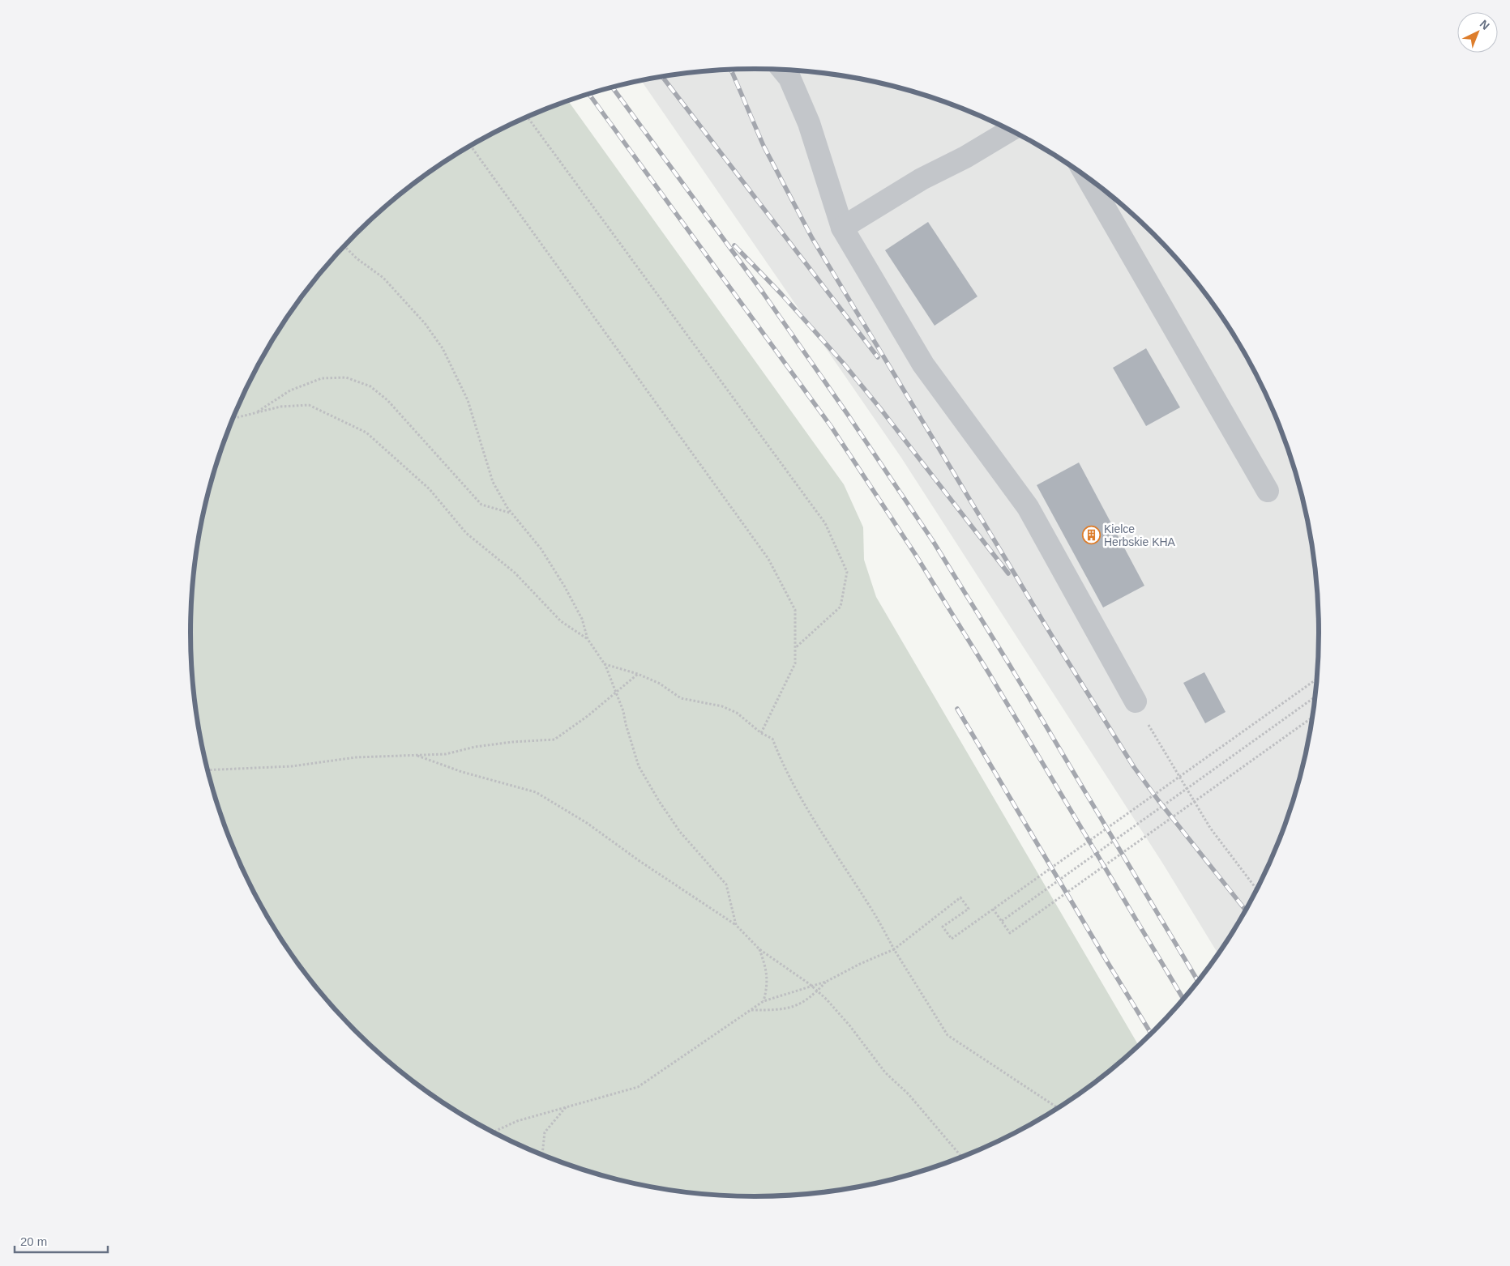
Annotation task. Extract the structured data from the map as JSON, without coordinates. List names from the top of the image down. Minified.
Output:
{"places":{"building":["Kielce Herbskie KHA"]},"scale_bar":"20 m","north":"top right"}
